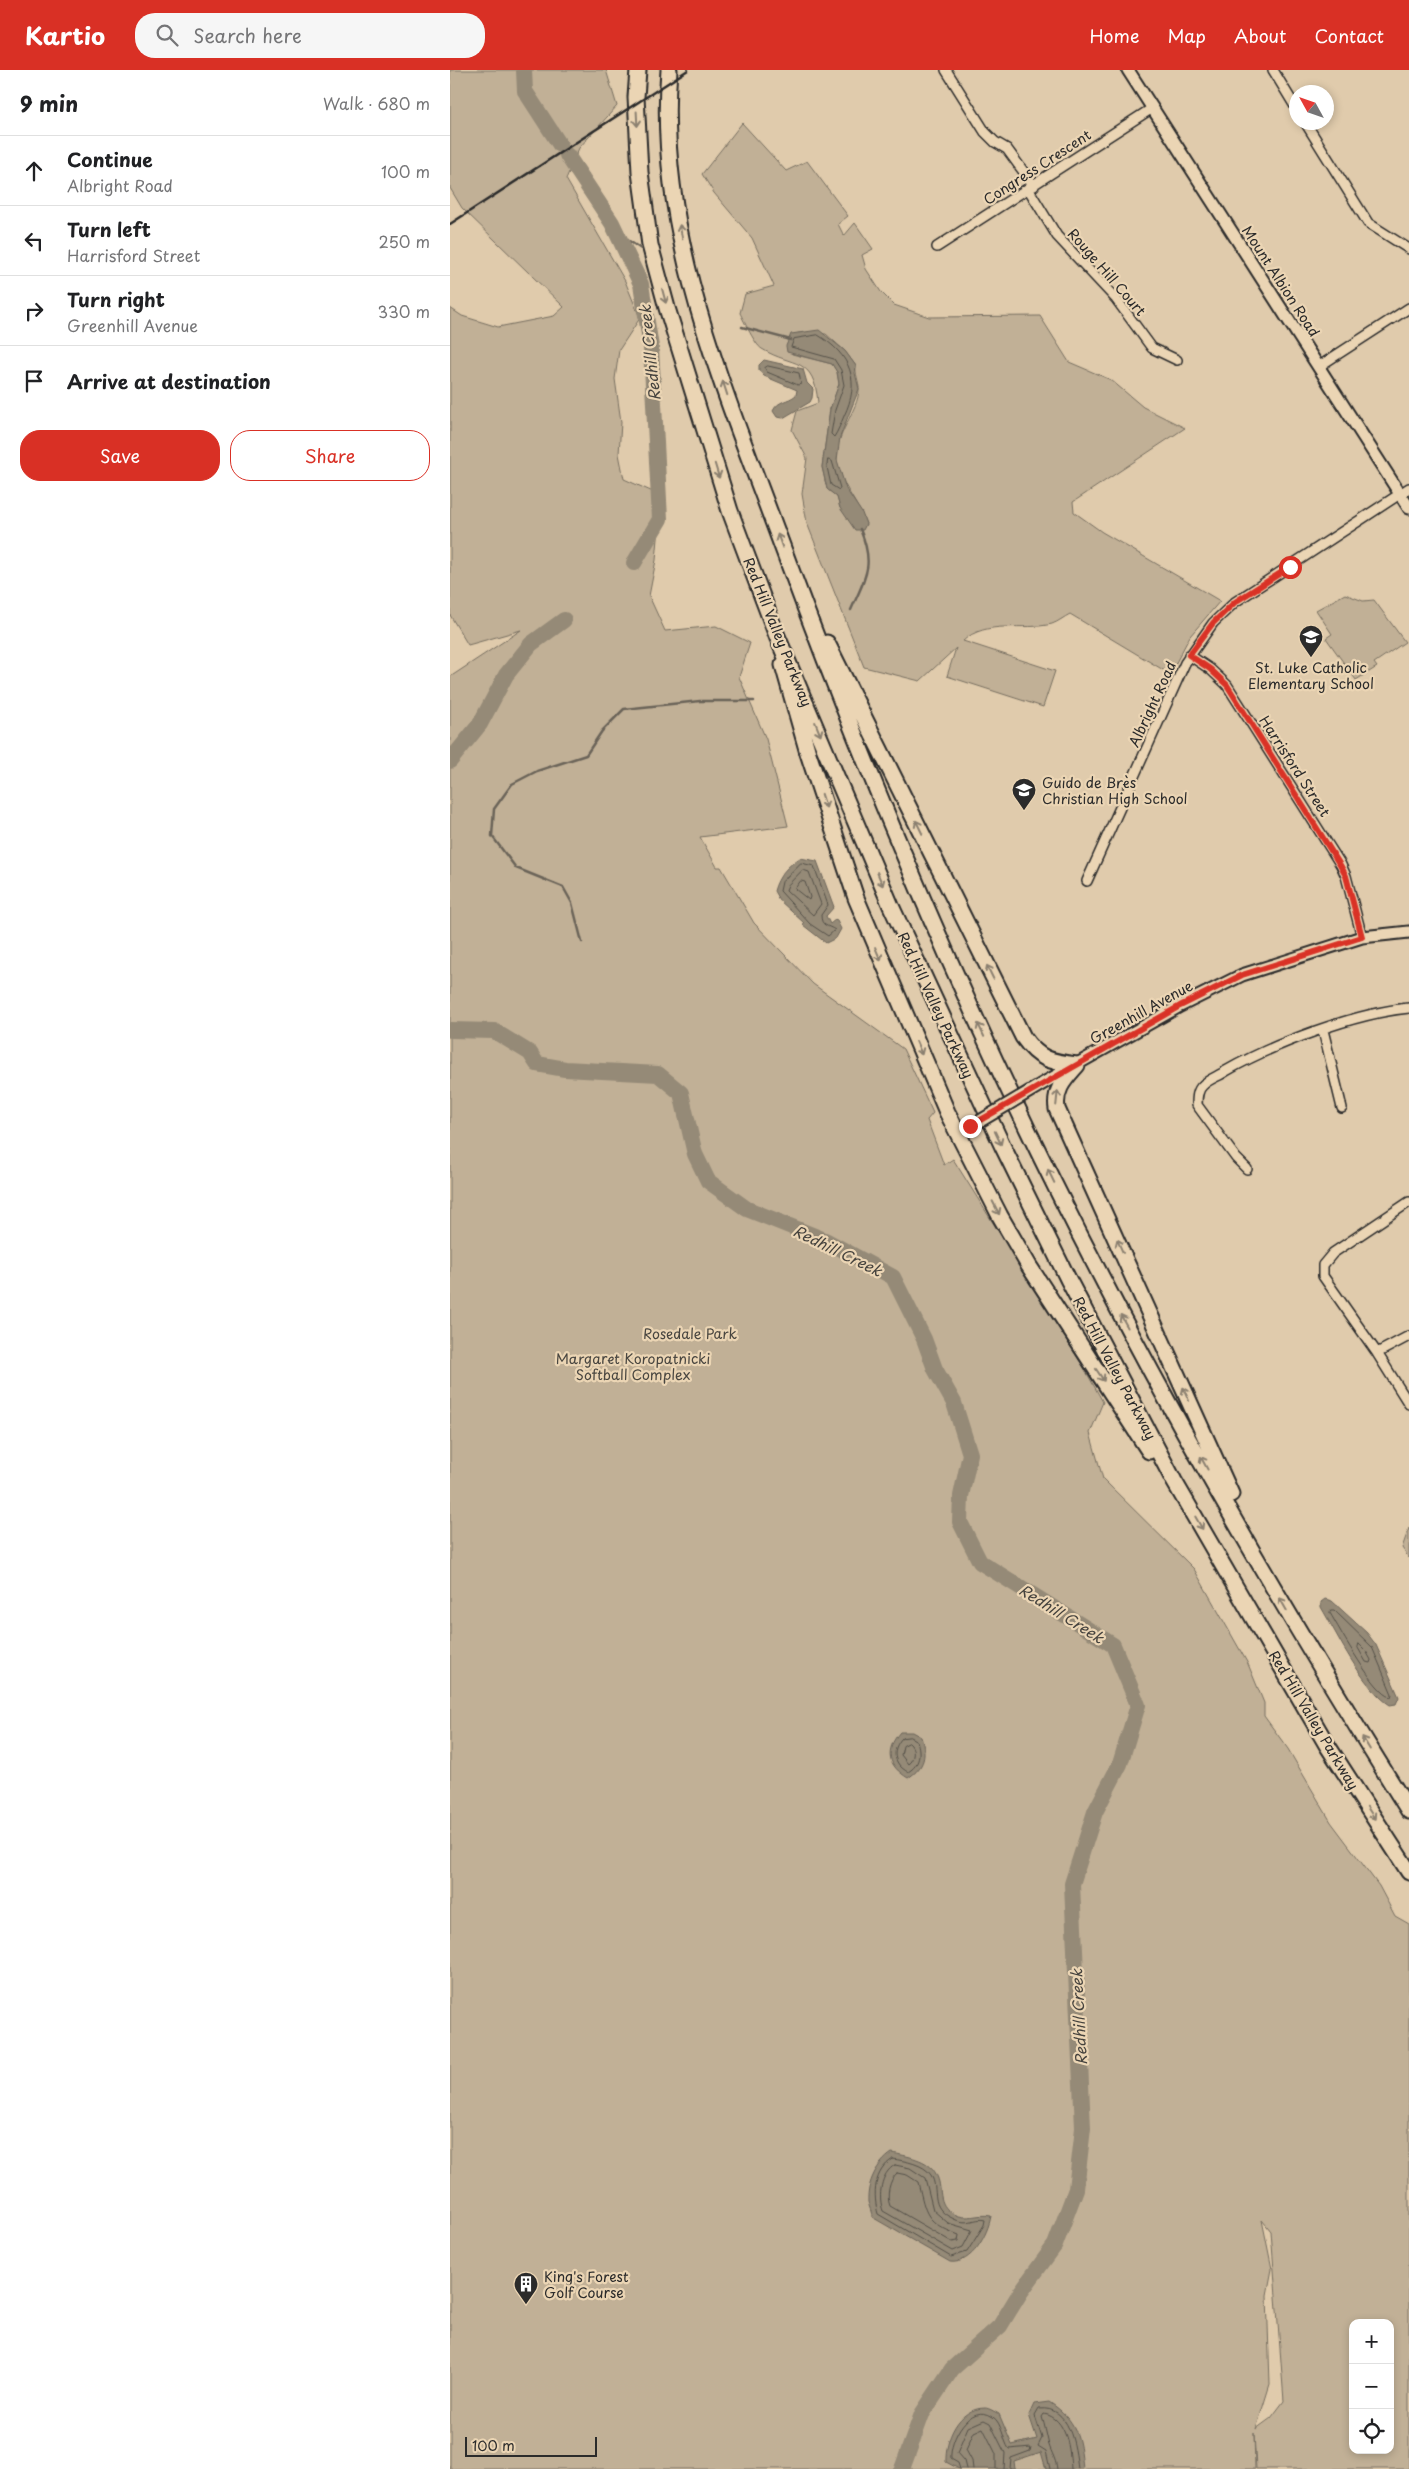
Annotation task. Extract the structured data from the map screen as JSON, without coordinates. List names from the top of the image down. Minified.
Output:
{"streets":{"highway":["Red Hill Valley Parkway"],"street":["Congress Crescent","Rouge Hill Court","Mount Albion Road","Albright Road","Harrisford Street","Greenhill Avenue"]},"crossings":[["Congress Crescent","Rouge Hill Court"],["Congress Crescent","Mount Albion Road"],["Mount Albion Road","Albright Road"],["Albright Road","Harrisford Street"],["Harrisford Street","Greenhill Avenue"]],"water":["Redhill Creek"],"parks":["Rosedale Park","Margaret Koropatnicki Softball Complex"],"places":{"school or university":["St. Luke Catholic Elementary School","Guido de Brès Christian High School"],"building":["King's Forest Golf Course"]},"scale_bar":"100 m","north":"top left","page":{"header":"Kartio","search":"Search here","nav":["Home","Map","About","Contact"],"heading":["9 min","Walk · 680 m"],"list":[["Continue","Albright Road","100 m"],["Turn left","Harrisford Street","250 m"],["Turn right","Greenhill Avenue","330 m"],"Arrive at destination"],"buttons":["Save","Share"],"map_buttons":["+","−"],"scale":"100 m"}}
